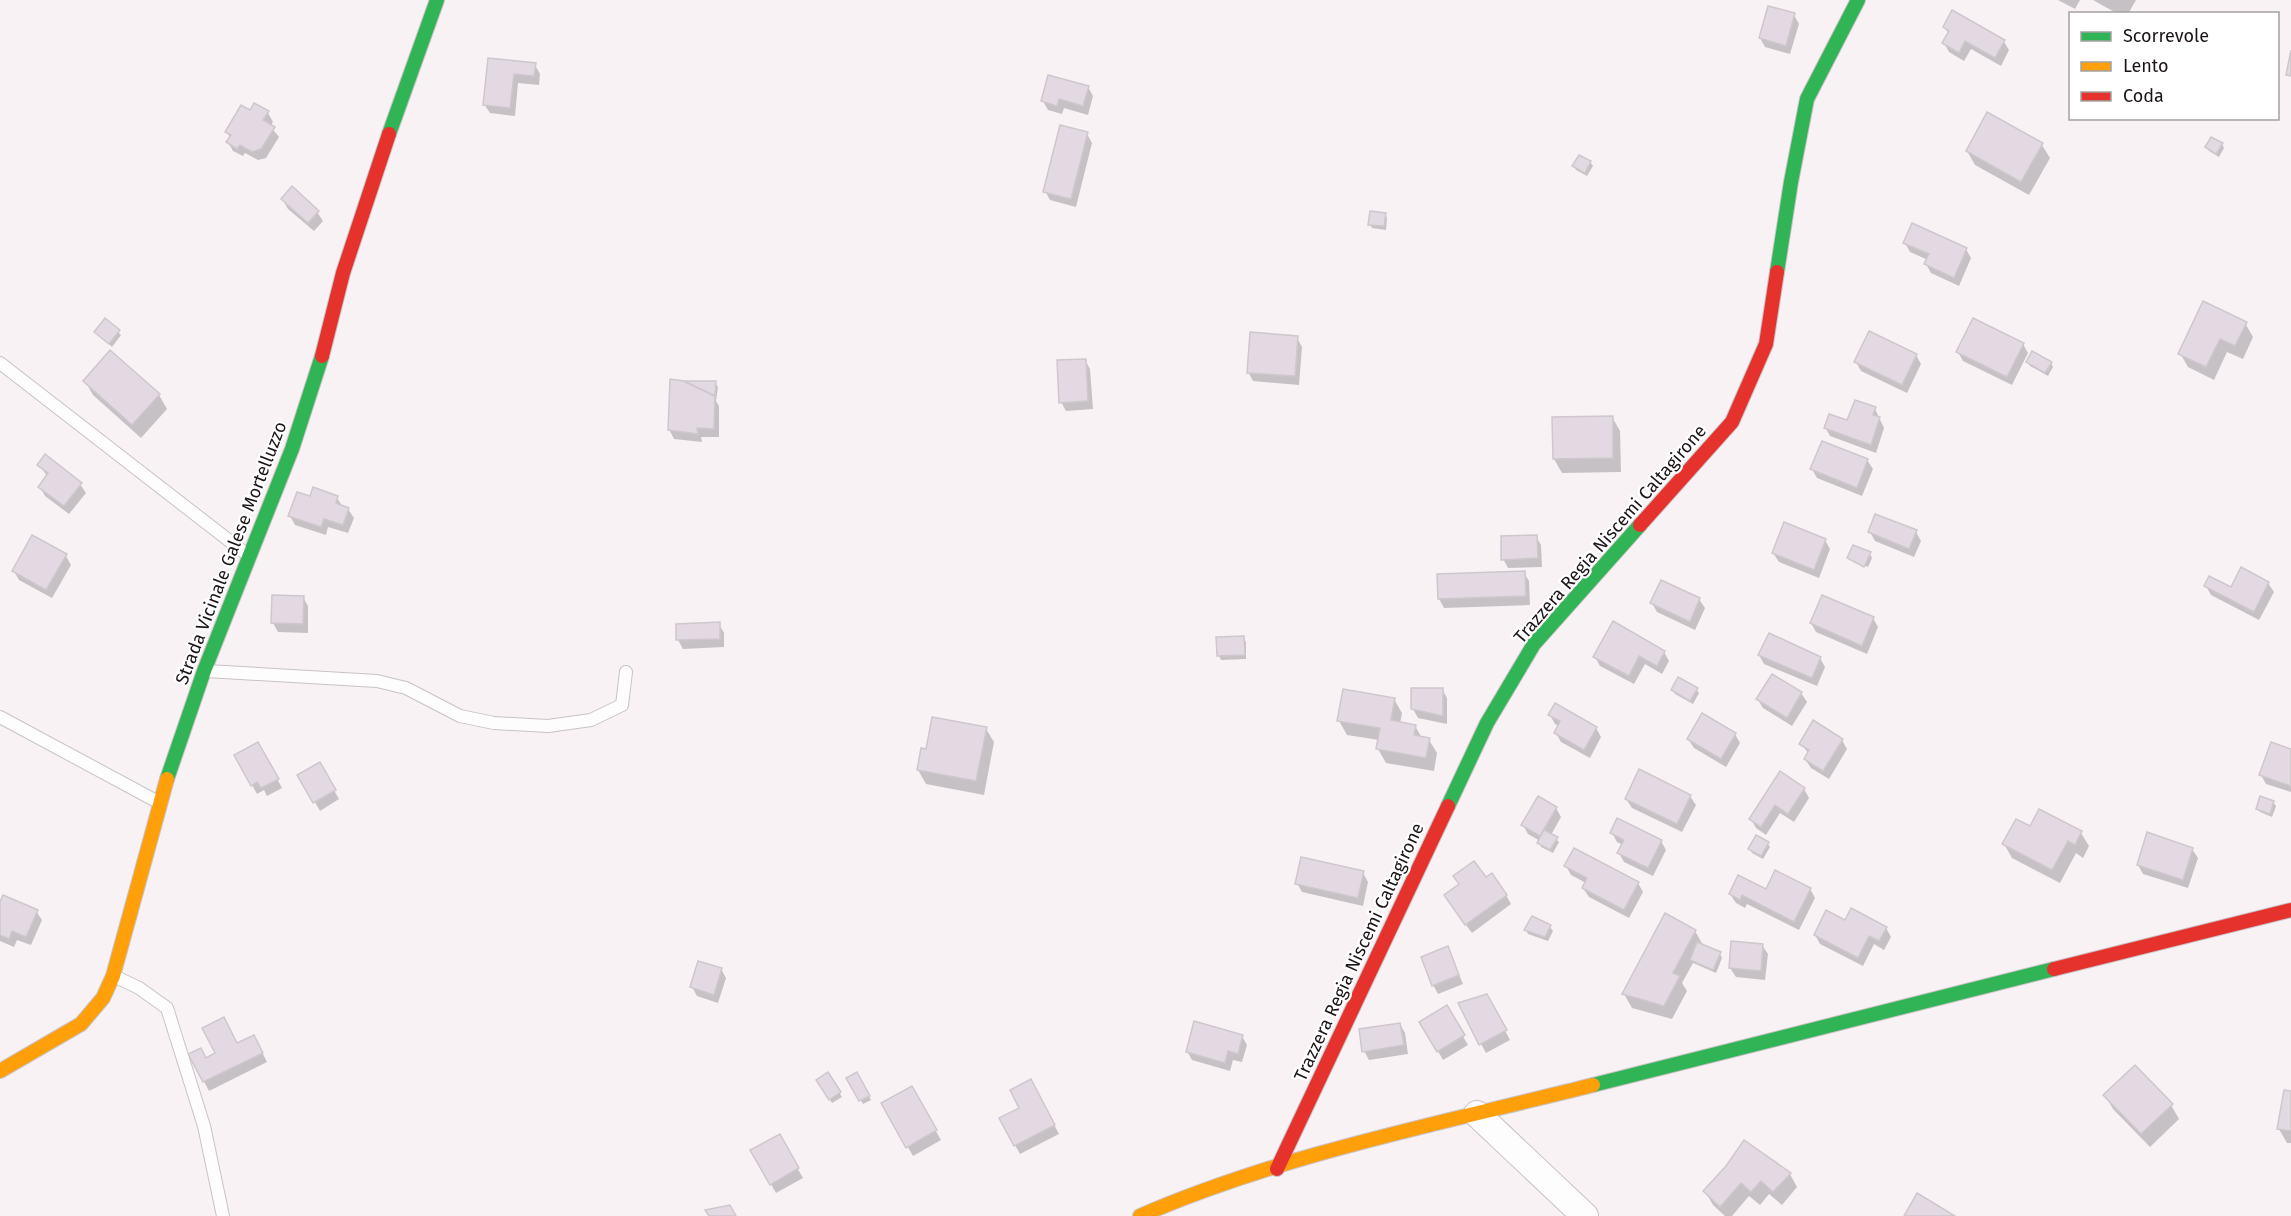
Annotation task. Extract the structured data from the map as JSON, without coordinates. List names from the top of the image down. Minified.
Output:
{"streets":{"street":["Trazzera Regia Niscemi Caltagirone","Strada Vicinale Galese Mortelluzzo"]},"legend":["Scorrevole","Lento","Coda"]}
